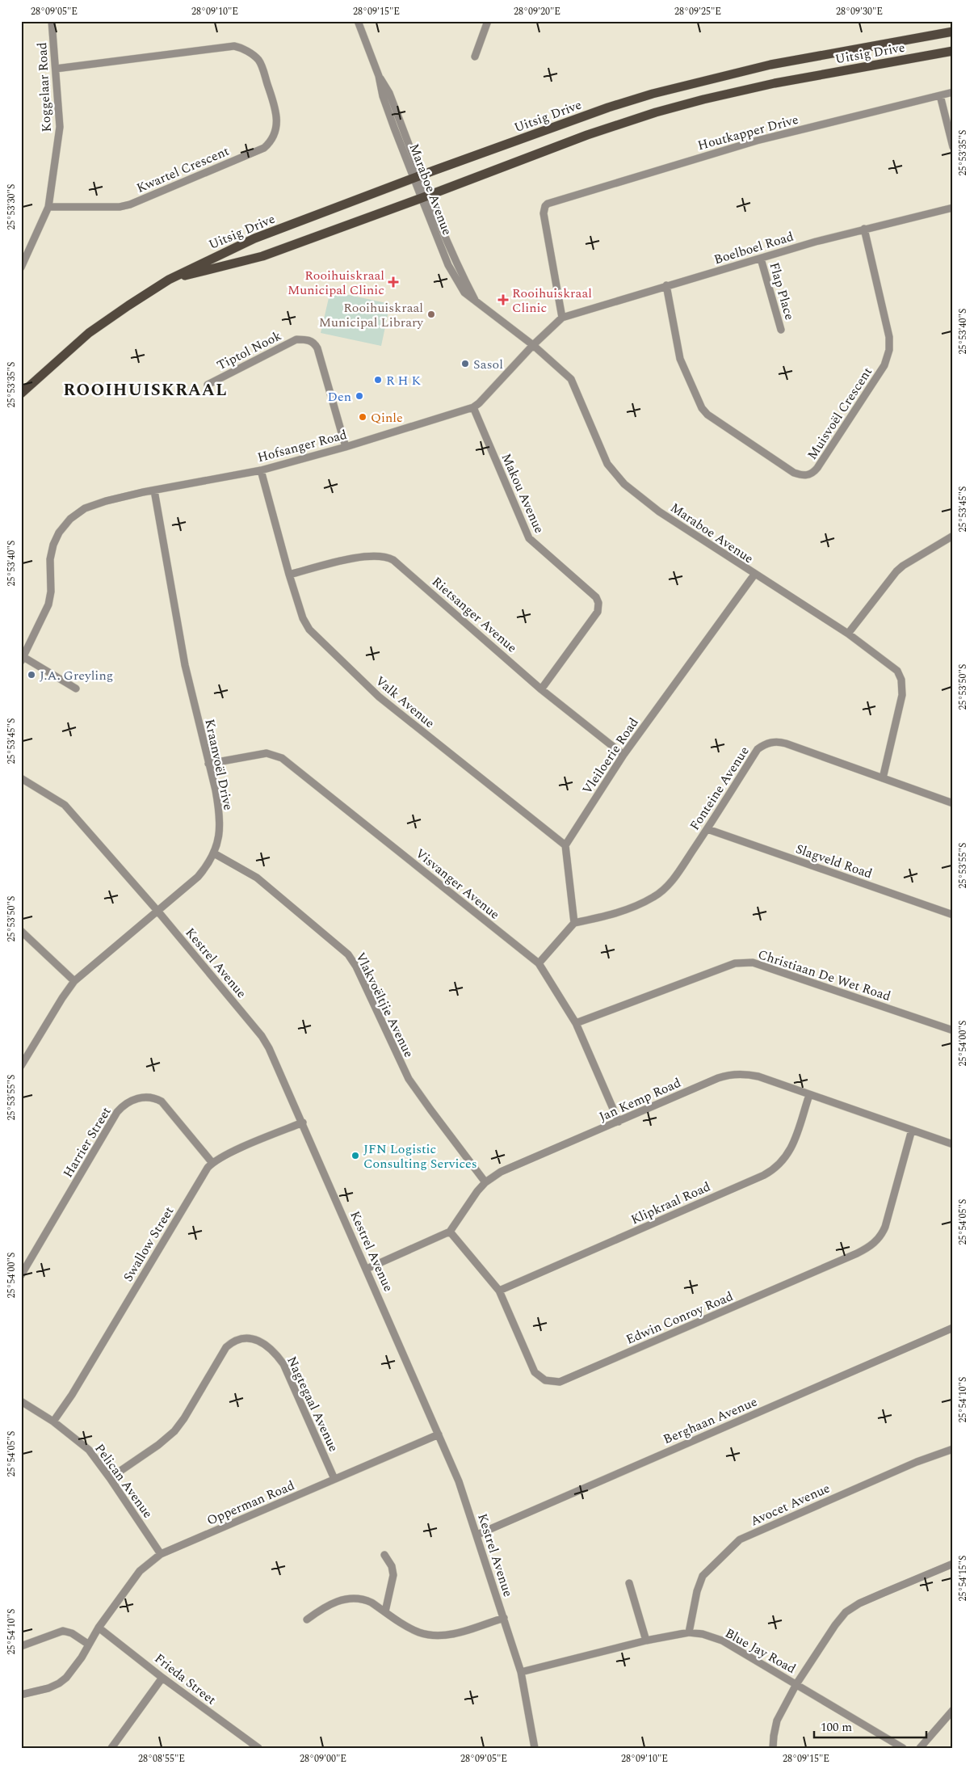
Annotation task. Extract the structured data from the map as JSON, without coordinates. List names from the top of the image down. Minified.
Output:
{"streets":{"main road":["Uitsig Drive"],"street":["Koggelaar Road","Houtkapper Drive","Kwartel Crescent","Maraboe Avenue","Boelboel Road","Flap Place","Tiptol Nook","Muisvoël Crescent","Hofsanger Road","Makou Avenue","Rietsanger Avenue","Valk Avenue","Vleiloerie Road","Kraanvoël Drive","Fonteine Avenue","Slagveld Road","Visvanger Avenue","Kestrel Avenue","Christiaan De Wet Road","Vlakvoëltjie Avenue","Jan Kemp Road","Harrier Street","Klipkraal Road","Swallow Street","Edwin Conroy Road","Nagtegaal Avenue","Berghaan Avenue","Pelican Avenue","Opperman Road","Avocet Avenue","Blue Jay Road","Frieda Street"]},"crossings":[["Uitsig Drive","Maraboe Avenue"],["Koggelaar Road","Kwartel Crescent"],["Houtkapper Drive","Boelboel Road"],["Houtkapper Drive","Hofsanger Road"],["Maraboe Avenue","Hofsanger Road"],["Maraboe Avenue","Vleiloerie Road"],["Maraboe Avenue","Fonteine Avenue"],["Boelboel Road","Flap Place"],["Boelboel Road","Muisvoël Crescent"],["Boelboel Road","Hofsanger Road"],["Tiptol Nook","Hofsanger Road"],["Hofsanger Road","Makou Avenue"],["Hofsanger Road","Valk Avenue"],["Hofsanger Road","Kraanvoël Drive"],["Makou Avenue","Rietsanger Avenue"],["Rietsanger Avenue","Valk Avenue"],["Rietsanger Avenue","Vleiloerie Road"],["Valk Avenue","Vleiloerie Road"],["Kraanvoël Drive","Visvanger Avenue"],["Kraanvoël Drive","Kestrel Avenue"],["Kraanvoël Drive","Vlakvoëltjie Avenue"],["Fonteine Avenue","Slagveld Road"],["Visvanger Avenue","Christiaan De Wet Road"],["Visvanger Avenue","Jan Kemp Road"],["Kestrel Avenue","Jan Kemp Road"],["Kestrel Avenue","Swallow Street"],["Kestrel Avenue","Berghaan Avenue"],["Kestrel Avenue","Opperman Road"],["Kestrel Avenue","Blue Jay Road"],["Vlakvoëltjie Avenue","Jan Kemp Road"],["Jan Kemp Road","Klipkraal Road"],["Jan Kemp Road","Edwin Conroy Road"],["Harrier Street","Swallow Street"],["Klipkraal Road","Edwin Conroy Road"],["Swallow Street","Pelican Avenue"],["Nagtegaal Avenue","Pelican Avenue"],["Nagtegaal Avenue","Opperman Road"],["Pelican Avenue","Opperman Road"],["Opperman Road","Frieda Street"],["Avocet Avenue","Blue Jay Road"]],"districts":["ROOIHUISKRAAL"],"places":{"health":["Rooihuiskraal Municipal Clinic","Rooihuiskraal Clinic"],"other":["Rooihuiskraal Municipal Library","Sasol","R H K","Den","Qinle","J.A. Greyling","JFN Logistic Consulting Services"]},"scale_bar":"100 m","coordinates":["28°09'05\"E","28°09'10\"E","28°09'15\"E","28°09'20\"E","28°09'25\"E","28°09'30\"E","25°53'35\"S","25°53'30\"S","25°53'40\"S","25°53'45\"S","25°53'50\"S","25°53'55\"S","25°54'00\"S","25°54'05\"S","25°54'10\"S","25°54'15\"S","28°08'55\"E","28°09'00\"E"]}
